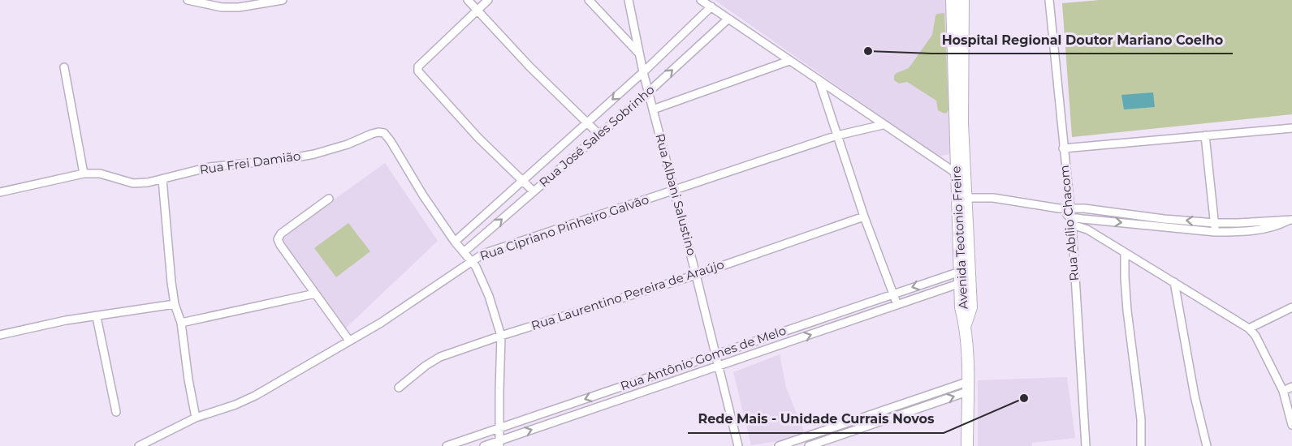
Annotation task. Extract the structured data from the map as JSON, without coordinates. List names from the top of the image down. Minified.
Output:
{"streets":{"main road":["Avenida Teotonio Freire"],"street":["Rua José Sales Sobrinho","Rua Frei Damião","Rua Albani Salustino","Rua Abílio Chacom","Rua Cipriano Pinheiro Galvão","Rua Laurentino Pereira de Araújo","Rua Antônio Gomes de Melo"]},"crossings":[["Rua José Sales Sobrinho","Rua Frei Damião"],["Rua José Sales Sobrinho","Rua Albani Salustino"],["Rua Albani Salustino","Rua Cipriano Pinheiro Galvão"],["Rua Albani Salustino","Rua Laurentino Pereira de Araújo"],["Rua Albani Salustino","Rua Antônio Gomes de Melo"],["Avenida Teotonio Freire","Rua Antônio Gomes de Melo"]],"places":["Hospital Regional Doutor Mariano Coelho","Rede Mais - Unidade Currais Novos"]}
